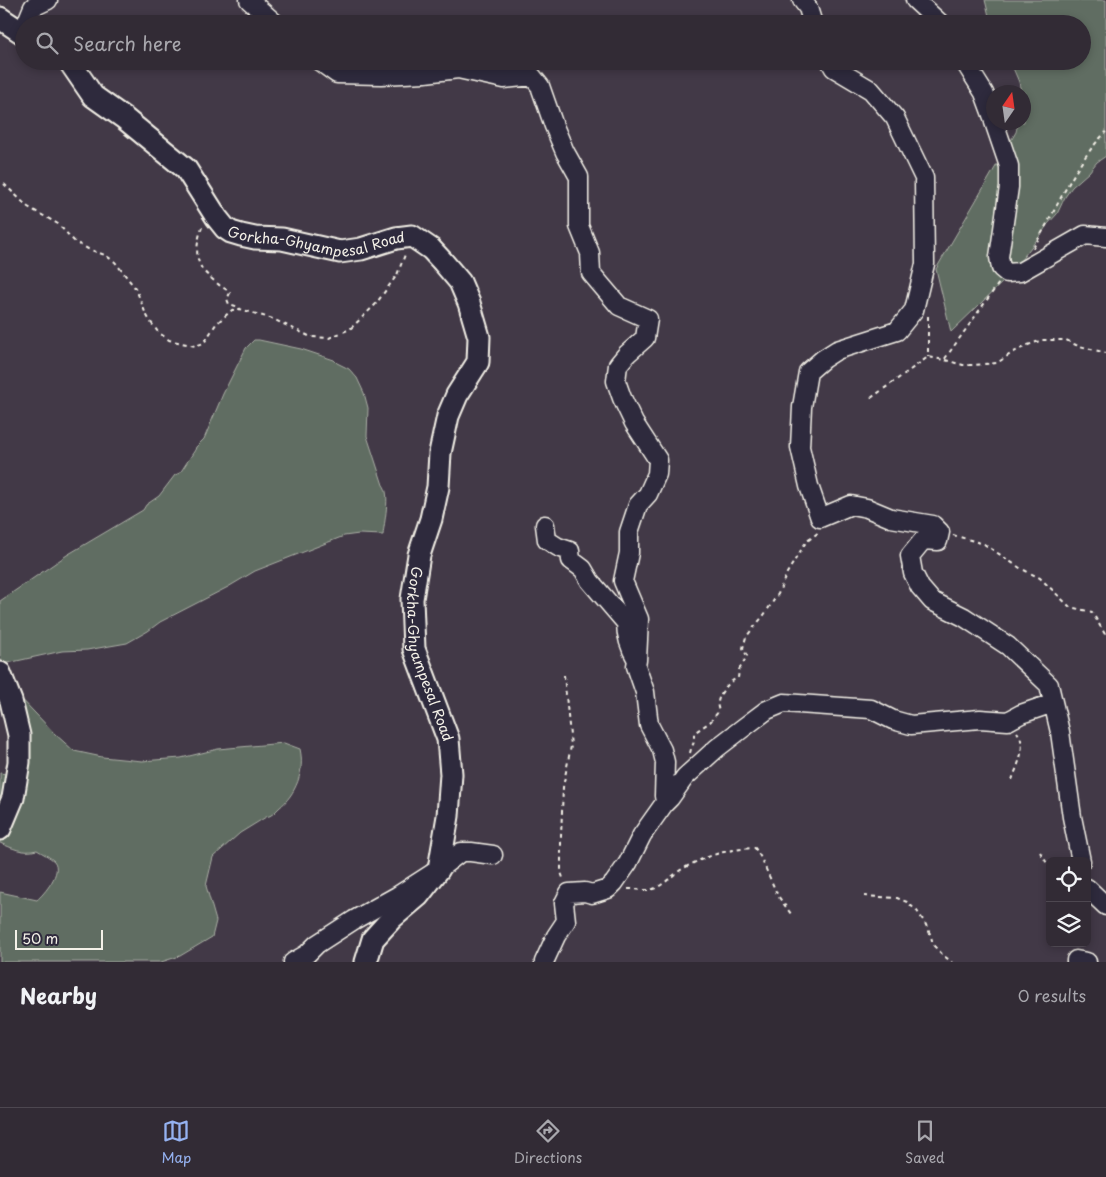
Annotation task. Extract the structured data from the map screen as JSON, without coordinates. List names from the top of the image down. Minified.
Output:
{"streets":{"main road":["Gorkha-Ghyampesal Road"]},"scale_bar":"50 m","north":"top","page":{"search":"Search here","scale":"50 m","heading":["Nearby","0 results"],"nav":["Map","Directions","Saved"]}}
